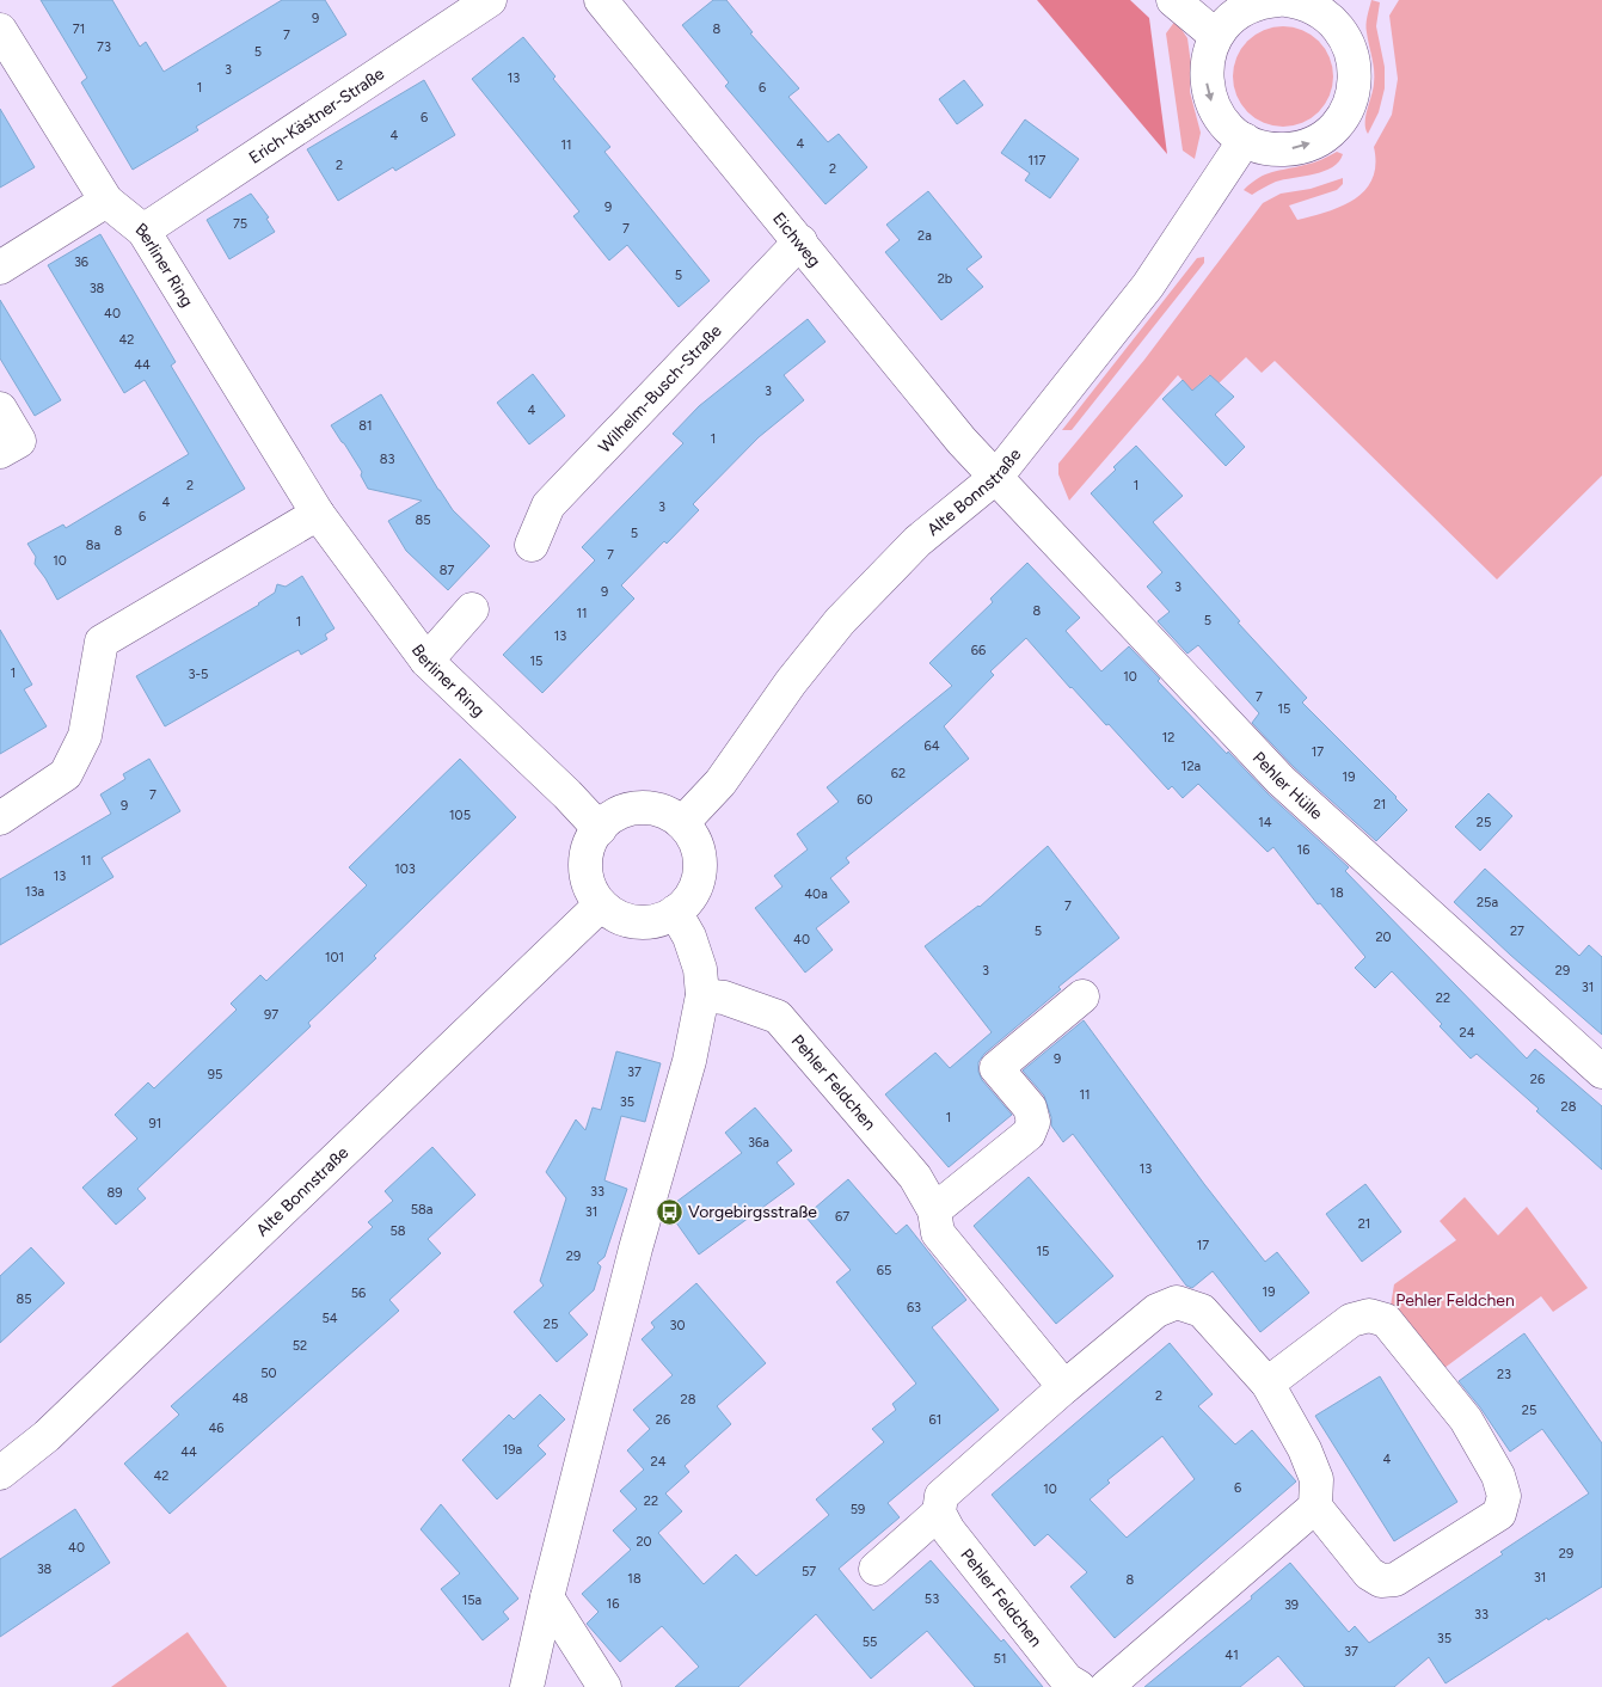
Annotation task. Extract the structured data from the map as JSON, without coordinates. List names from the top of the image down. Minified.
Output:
{"streets":{"street":["Erich-Kästner-Straße","Eichweg","Berliner Ring","Wilhelm-Busch-Straße","Alte Bonnstraße","Pehler Hülle","Pehler Feldchen"]},"crossings":[["Erich-Kästner-Straße","Berliner Ring"],["Eichweg","Wilhelm-Busch-Straße"],["Eichweg","Alte Bonnstraße"],["Eichweg","Pehler Hülle"],["Berliner Ring","Alte Bonnstraße"],["Alte Bonnstraße","Pehler Hülle"]],"parks":["Pehler Feldchen"],"places":{"bus stop":["Vorgebirgsstraße"]},"house_numbers":["9","71","8","7","73","5","3","13","1","6","6","4","4","11","117","2","2","9","75","7","2a","36","5","2b","38","40","42","44","3","4","81","1","83","2","1","4","3","6","85","8","5","8a","7","10","87","3","9","8","11","5","1","13","66","15","1","3-5","10","7","15","12","64","17","12a","62","19","7","60","21","9","105","14","25","16","11","103","13","13a","18","40a","25a","7","5","27","20","40","101","3","29","31","22","97","24","9","37","95","26","11","35","28","1","91","36a","13","33","89","58a","31","67","21","58","17","15","29","65","19","56","85","63","54","25","30","52","50","23","2","48","28","25","26","61","46","19a","44","4","24","42","6","10","22","59","20","40","29","38","57","31","18","8","53","15a","16","39","33","35","55","37","41","51"]}
